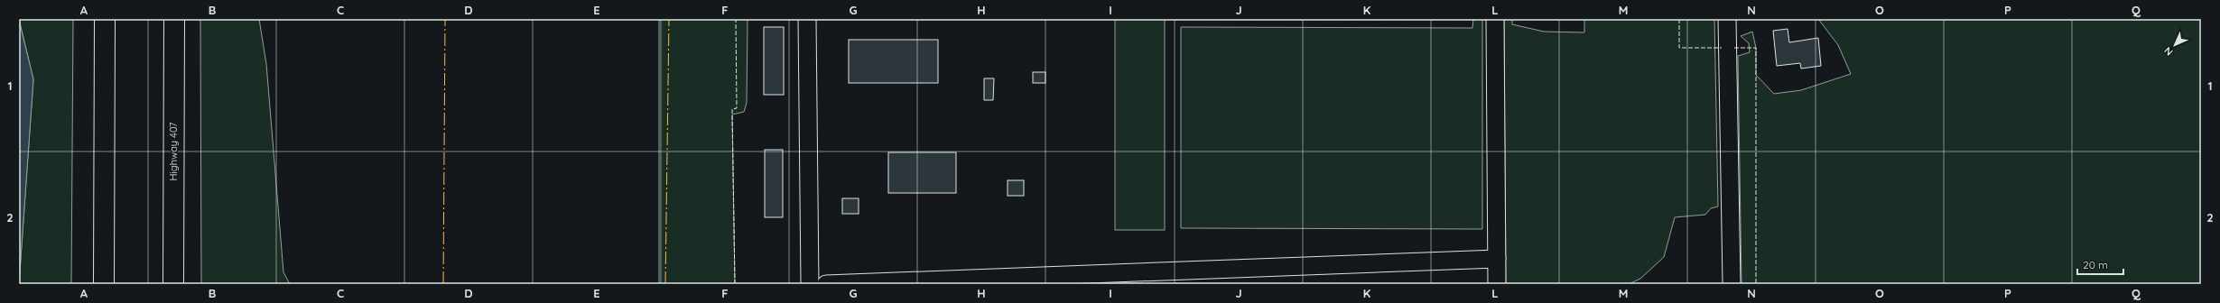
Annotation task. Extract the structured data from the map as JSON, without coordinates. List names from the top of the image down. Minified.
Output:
{"streets":{"highway":["Highway 407"]},"scale_bar":"20 m","north":"bottom left","grid":{"columns":["A","B","C","D","E","F","G","H","I","J","K","L","M","N","O","P","Q"],"rows":["1","2"]}}
